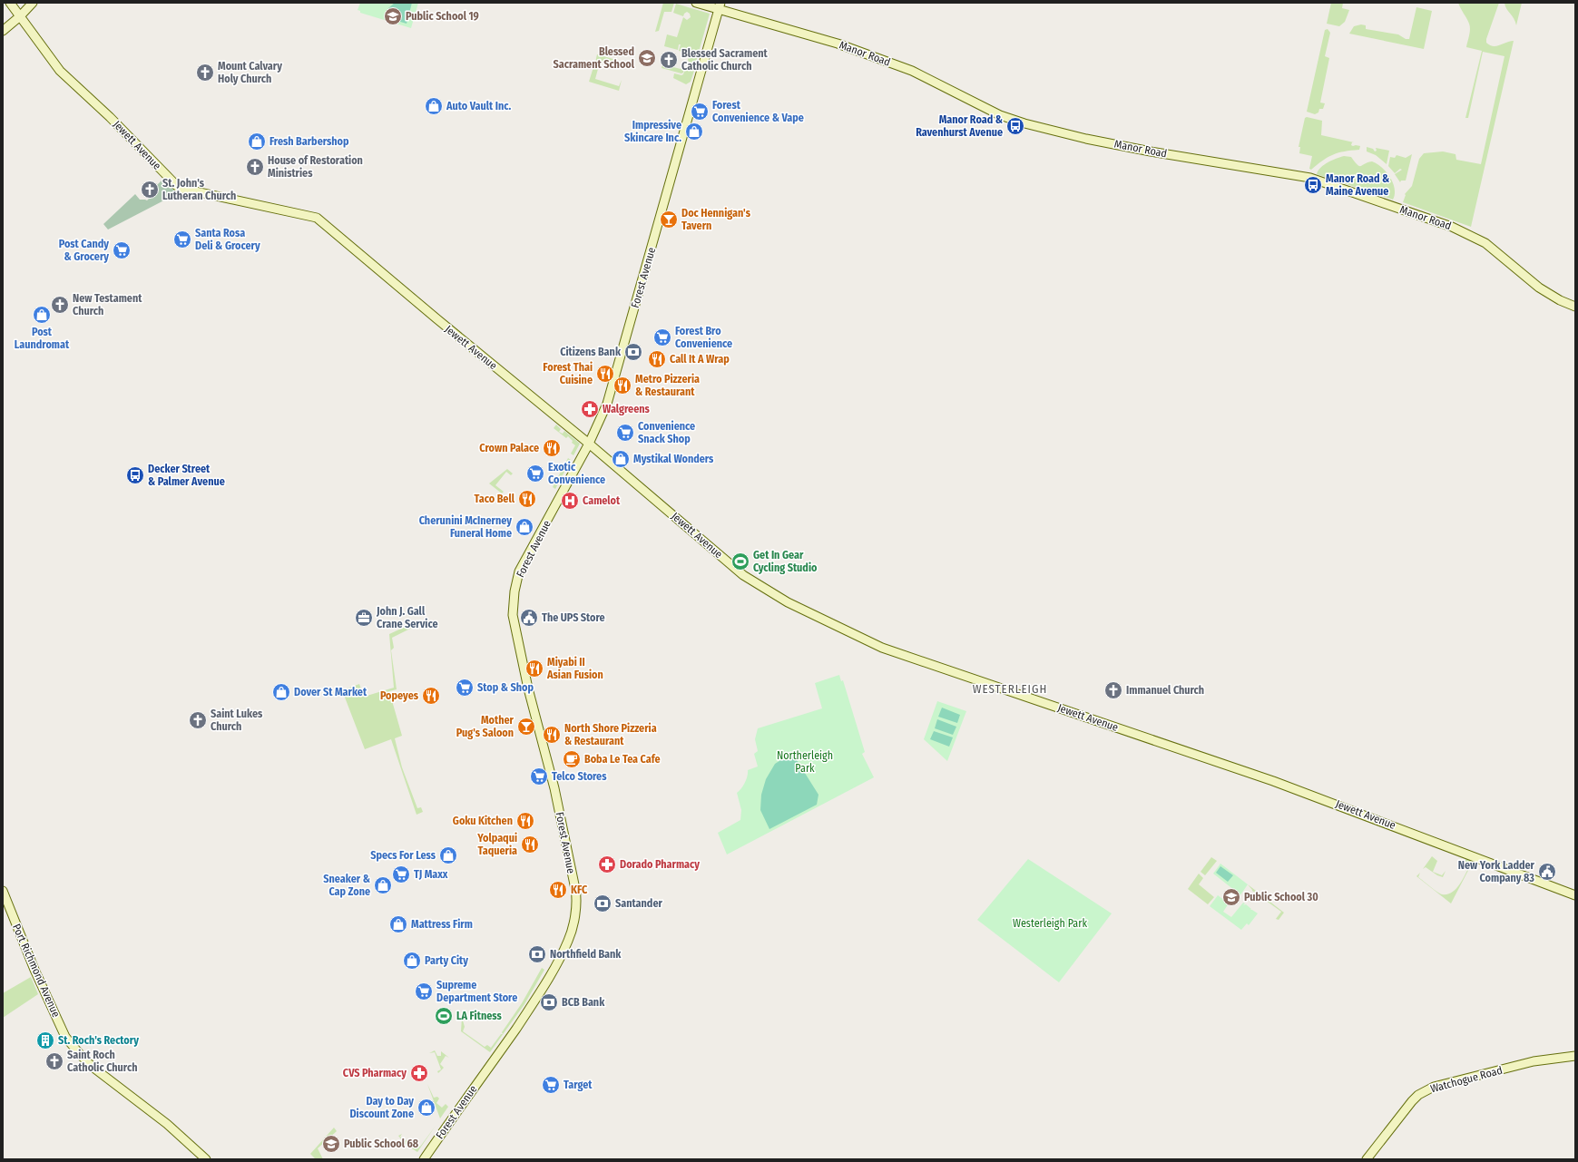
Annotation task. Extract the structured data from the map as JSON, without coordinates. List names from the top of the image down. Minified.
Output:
{"streets":{"street":["Manor Road","Jewett Avenue","Forest Avenue","Port Richmond Avenue","Watchogue Road"]},"crossings":[["Manor Road","Forest Avenue"],["Jewett Avenue","Forest Avenue"]],"districts":["WESTERLEIGH"],"parks":["Northerleigh Park","Westerleigh Park"],"places":{"school or university":["Public School 19","Blessed Sacrament School","Public School 30","Public School 68"],"church":["Blessed Sacrament Catholic Church","Mount Calvary Holy Church","House of Restoration Ministries","St. John's Lutheran Church","New Testament Church","Immanuel Church","Saint Lukes Church","Saint Roch Catholic Church"],"shop":["Auto Vault Inc.","Impressive Skincare Inc.","Fresh Barbershop","Post Laundromat","Mystikal Wonders","Cherunini McInerney Funeral Home","Dover St Market","Specs For Less","Sneaker & Cap Zone","Mattress Firm","Party City","Day to Day Discount Zone"],"supermarket":["Forest Convenience & Vape","Santa Rosa Deli & Grocery","Post Candy & Grocery","Forest Bro Convenience","Convenience Snack Shop","Exotic Convenience","Stop & Shop","Telco Stores","TJ Maxx","Supreme Department Store","Target"],"bus stop":["Manor Road & Ravenhurst Avenue","Manor Road & Maine Avenue","Decker Street & Palmer Avenue"],"bar":["Doc Hennigan's Tavern","Mother Pug's Saloon"],"bank":["Citizens Bank","Santander","Northfield Bank","BCB Bank"],"restaurant":["Call It A Wrap","Forest Thai Cuisine","Metro Pizzeria & Restaurant","Crown Palace","Taco Bell","Miyabi II Asian Fusion","Popeyes","North Shore Pizzeria & Restaurant","Goku Kitchen","Yolpaqui Taqueria","KFC"],"pharmacy":["Walgreens","Dorado Pharmacy","CVS Pharmacy"],"hospital":["Camelot"],"sports":["Get In Gear Cycling Studio","LA Fitness"],"office":["John J. Gall Crane Service"],"public building":["The UPS Store","New York Ladder Company 83"],"cafe":["Boba Le Tea Cafe"],"building":["St. Roch's Rectory"]}}
